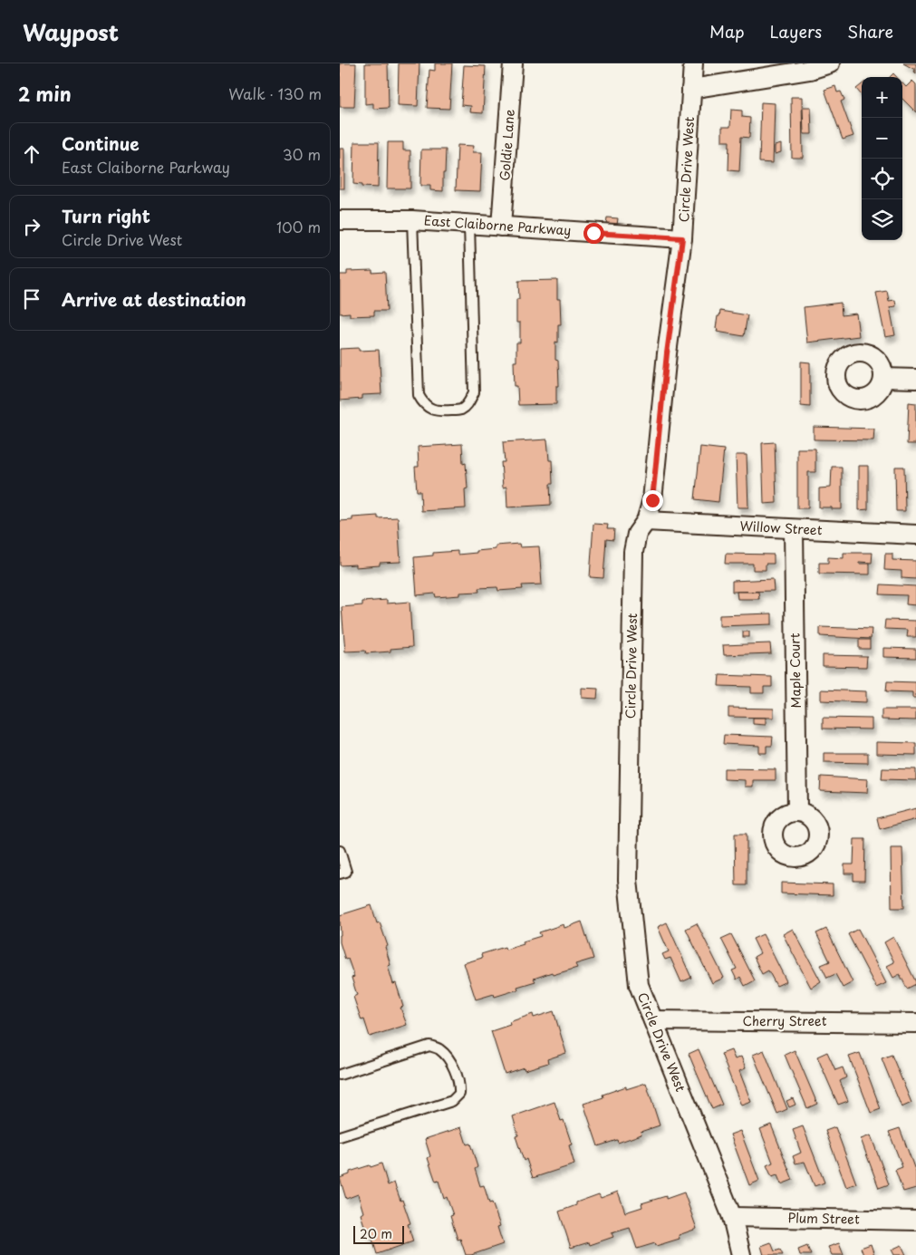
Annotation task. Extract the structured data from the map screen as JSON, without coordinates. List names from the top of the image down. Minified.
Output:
{"streets":{"street":["Goldie Lane","Circle Drive West","East Claiborne Parkway","Willow Street","Maple Court","Cherry Street","Plum Street"]},"crossings":[["Goldie Lane","East Claiborne Parkway"],["Circle Drive West","East Claiborne Parkway"],["Circle Drive West","Willow Street"],["Circle Drive West","Cherry Street"],["Circle Drive West","Plum Street"],["Willow Street","Maple Court"]],"scale_bar":"20 m","page":{"header":"Waypost","nav":["Map","Layers","Share"],"heading":["2 min","Walk · 130 m"],"map_buttons":["+","−"],"list":[["Continue","East Claiborne Parkway","30 m"],["Turn right","Circle Drive West","100 m"],"Arrive at destination"],"scale":"20 m"}}
